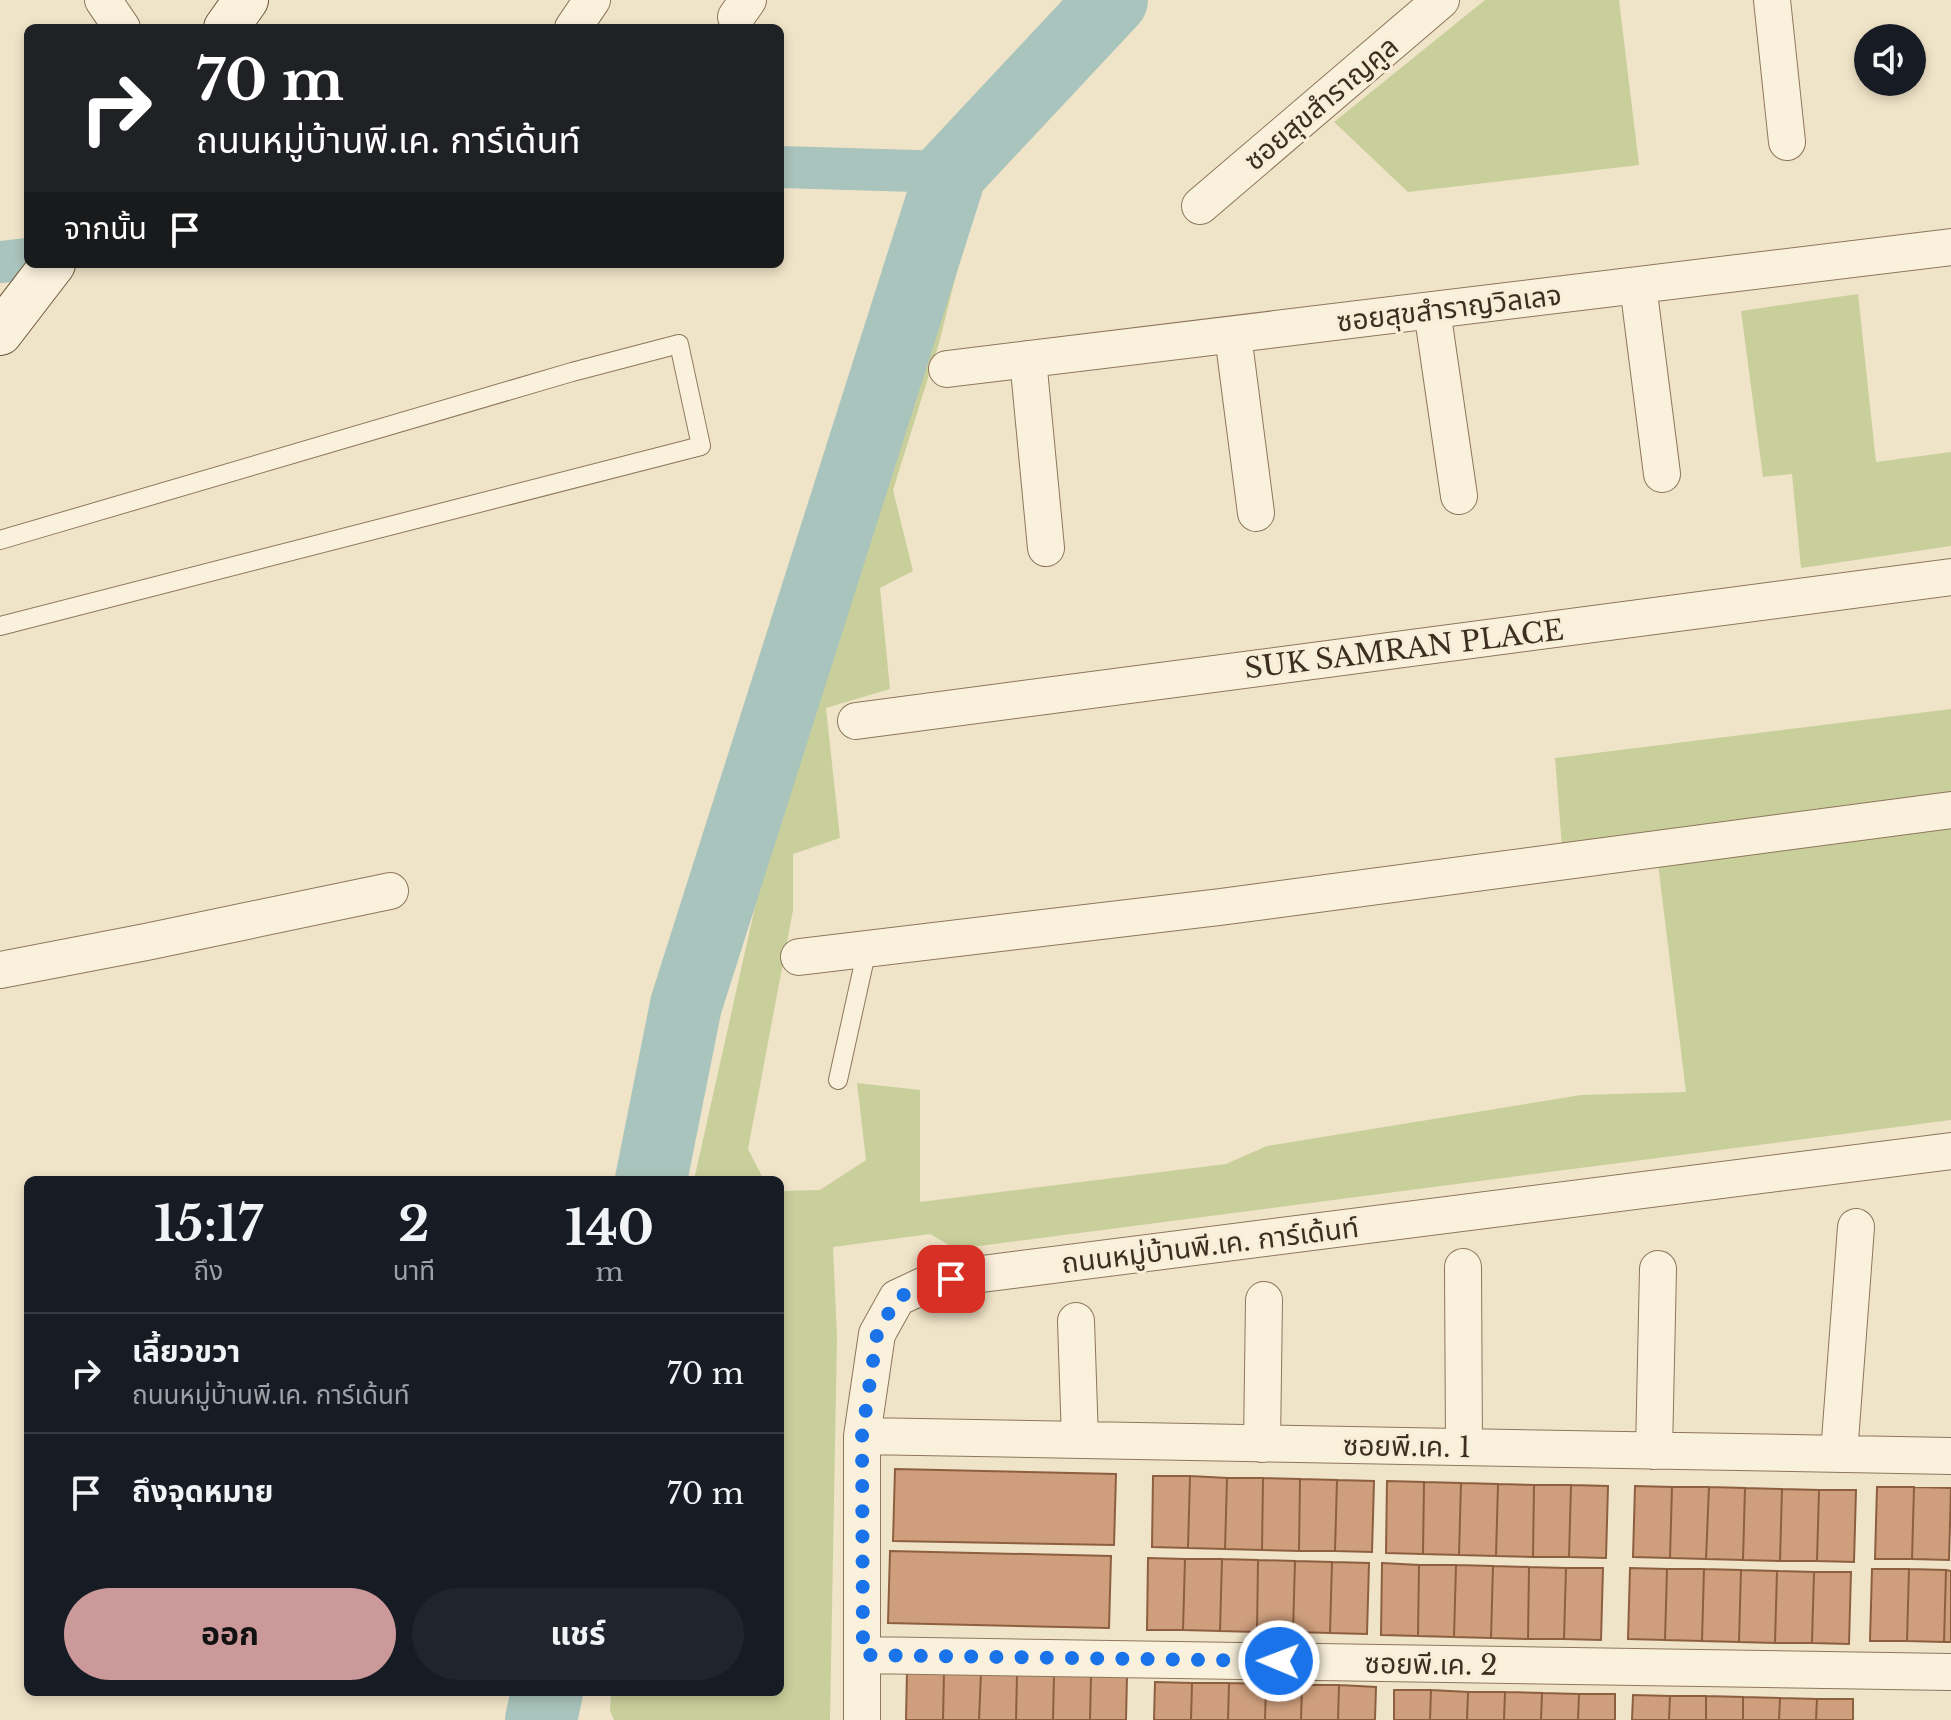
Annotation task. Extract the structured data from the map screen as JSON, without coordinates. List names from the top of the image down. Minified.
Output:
{"streets":{"street":["ซอยสุขสำราญคูล","ซอยสุขสำราญวิลเลจ","SUK SAMRAN PLACE","ถนนหมู่บ้านพี.เค. การ์เด้นท์","ซอยพี.เค. 1","ซอยพี.เค. 2"]},"crossings":[["ถนนหมู่บ้านพี.เค. การ์เด้นท์","ซอยพี.เค. 1"],["ถนนหมู่บ้านพี.เค. การ์เด้นท์","ซอยพี.เค. 2"]],"page":{"turn":["70 m","ถนนหมู่บ้านพี.เค. การ์เด้นท์"],"then":"จากนั้น","eta":["15:17","ถึง","2","นาที","140","m"],"list":[{"name":"เลี้ยวขวา","note":"ถนนหมู่บ้านพี.เค. การ์เด้นท์","value":"70 m"},{"name":"ถึงจุดหมาย","value":"70 m"}],"buttons":["ออก","แชร์"]}}
